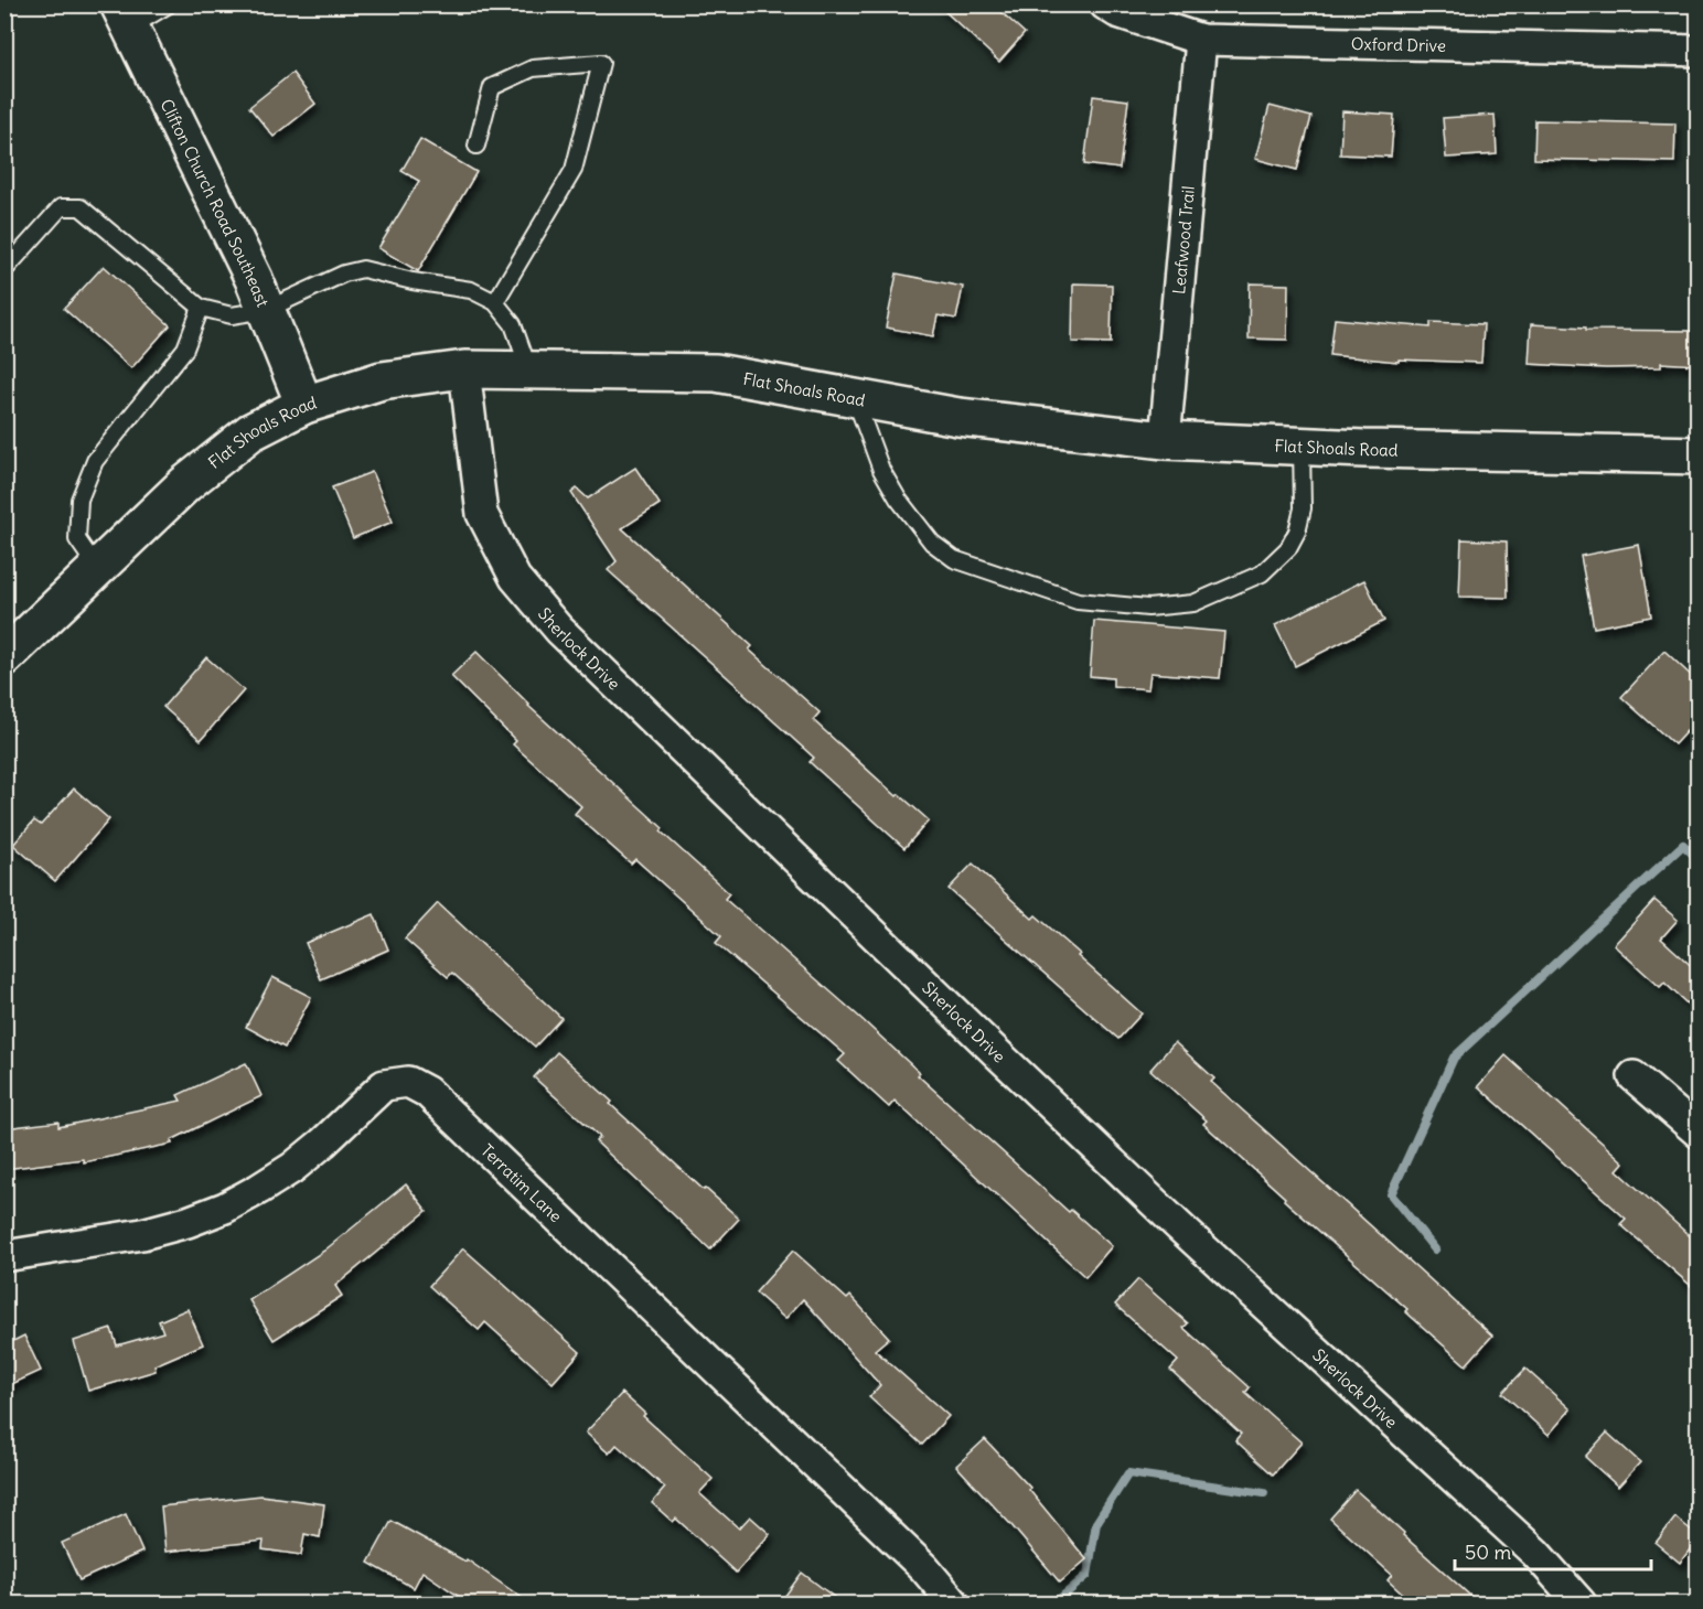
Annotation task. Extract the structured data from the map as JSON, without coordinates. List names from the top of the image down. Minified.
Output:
{"streets":{"main road":["Clifton Church Road Southeast","Flat Shoals Road"],"street":["Oxford Drive","Leafwood Trail","Sherlock Drive","Terratim Lane"]},"crossings":[["Oxford Drive","Leafwood Trail"],["Clifton Church Road Southeast","Flat Shoals Road"],["Leafwood Trail","Flat Shoals Road"],["Flat Shoals Road","Sherlock Drive"]],"scale_bar":"50 m"}
